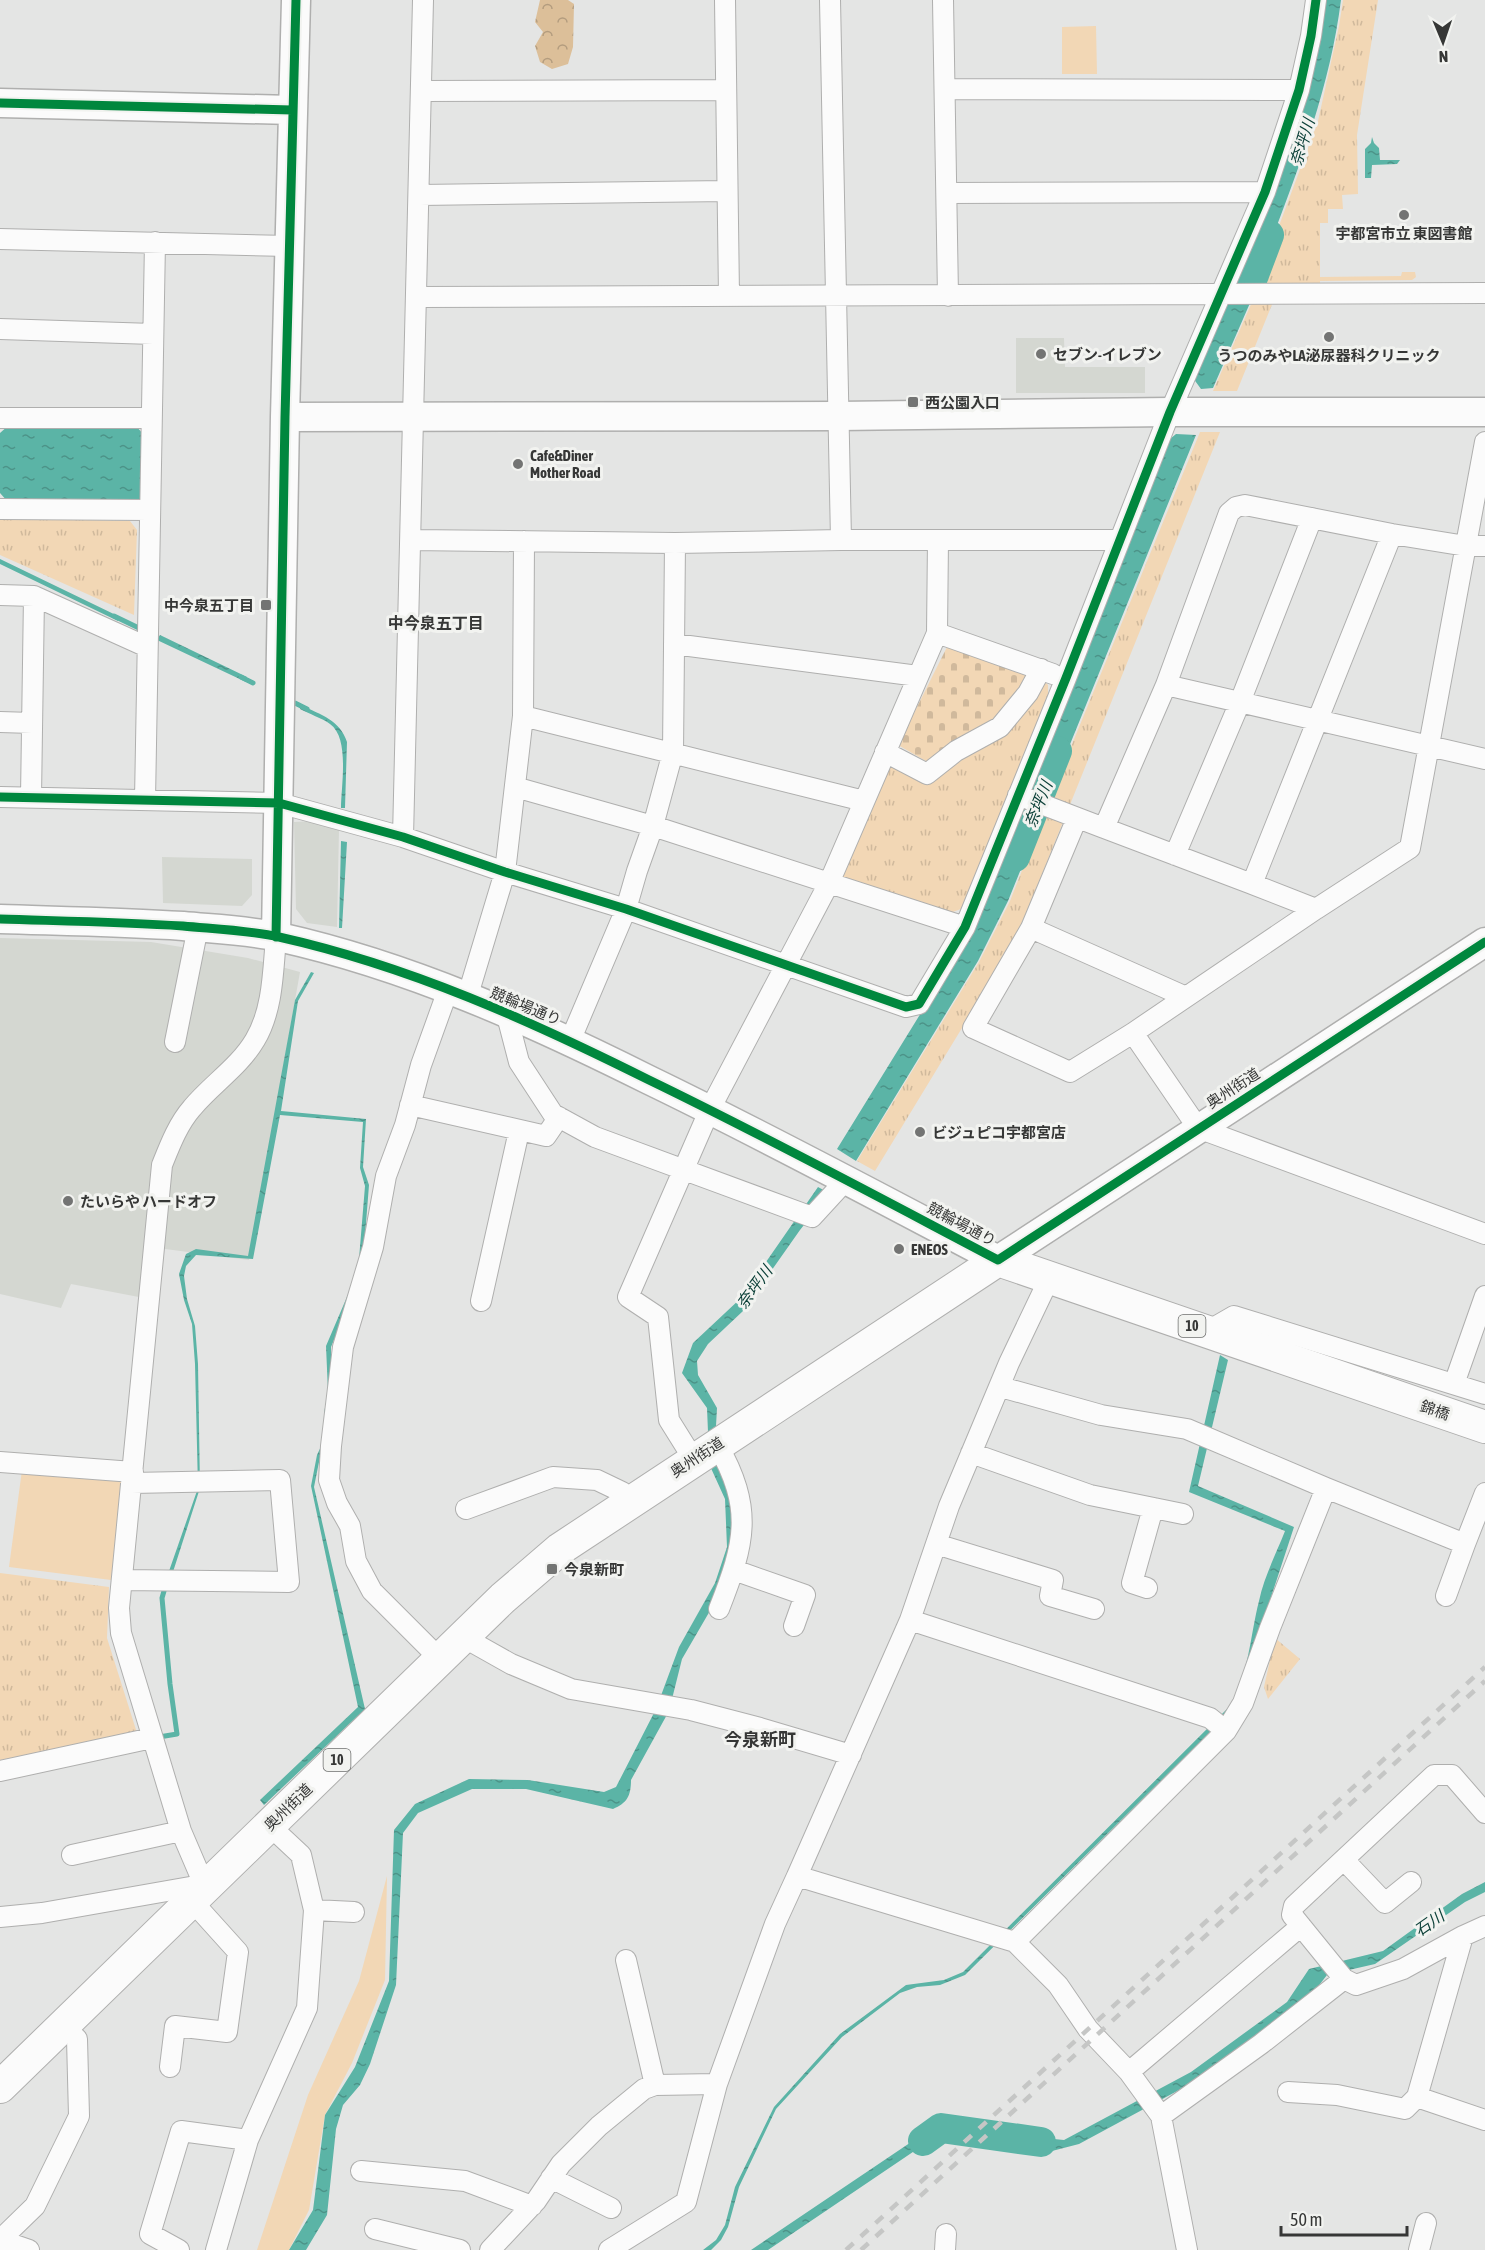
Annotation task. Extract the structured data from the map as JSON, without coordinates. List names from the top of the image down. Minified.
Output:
{"streets":{"main road":["競輪場通り","奥州街道","10","錦橋"]},"crossings":[["競輪場通り","奥州街道"],["競輪場通り","錦橋"]],"districts":["中今泉五丁目","今泉新町"],"water":["奈坪川","石川"],"places":{"other":["宇都宮市立 東図書館","うつのみやLA泌尿器科クリニック","セブン-イレブン","Cafe&Diner Mother Road","ビジュピコ宇都宮店","たいらや ハードオフ","ENEOS"],"transit":["西公園入口","中今泉五丁目","今泉新町"]},"scale_bar":"50 m","north":"bottom"}
